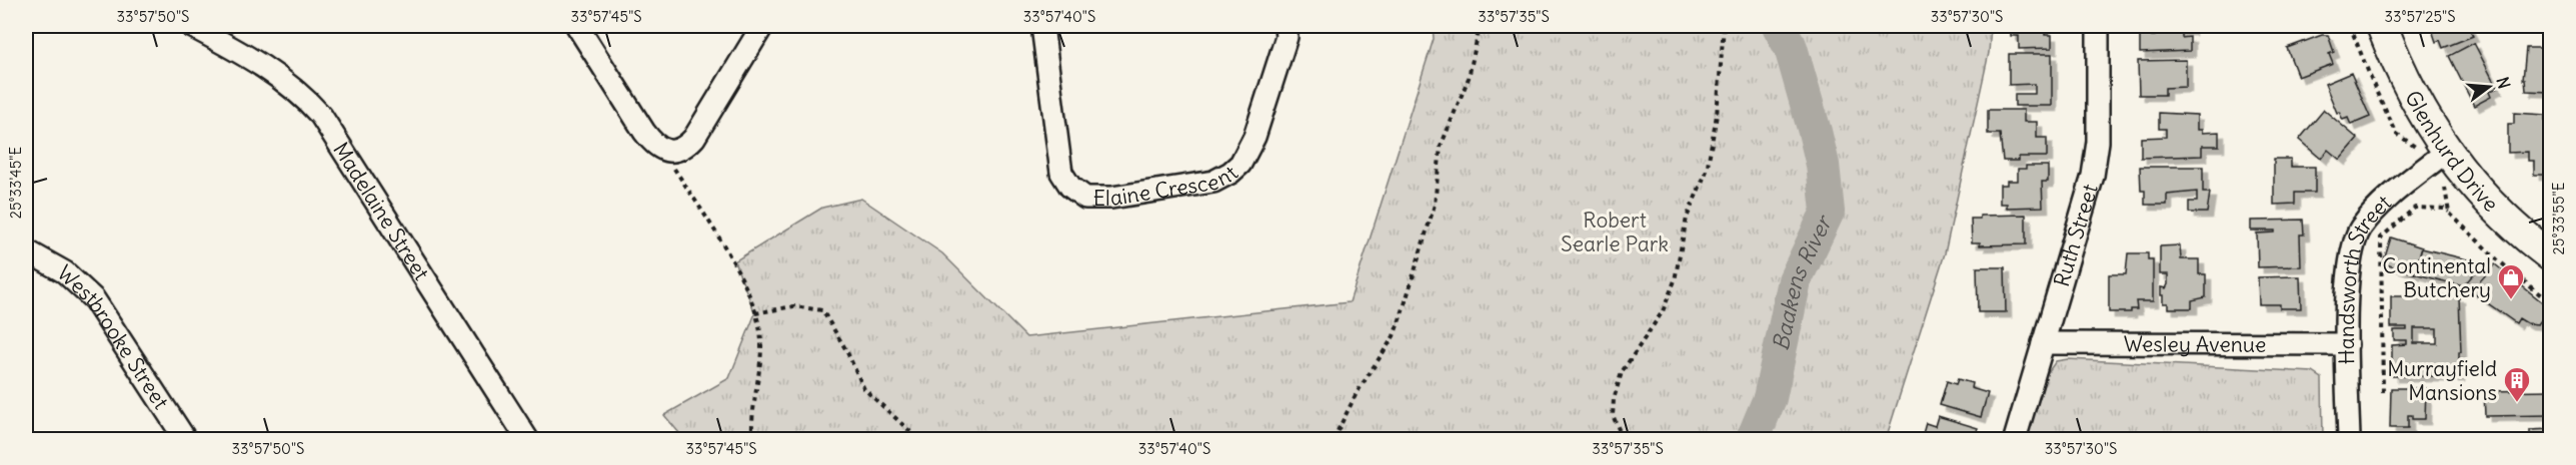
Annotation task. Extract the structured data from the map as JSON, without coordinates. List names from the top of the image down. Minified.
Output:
{"streets":{"street":["Glenhurd Drive","Elaine Crescent","Madelaine Street","Ruth Street","Handsworth Street","Westbrooke Street","Wesley Avenue"]},"crossings":[["Glenhurd Drive","Handsworth Street"],["Ruth Street","Wesley Avenue"],["Handsworth Street","Wesley Avenue"]],"water":["Baakens River"],"parks":["Robert Searle Park"],"places":{"shop":["Continental Butchery"],"building":["Murrayfield Mansions"]},"north":"right","coordinates":["33°57'50\"S","33°57'45\"S","33°57'40\"S","33°57'35\"S","33°57'30\"S","33°57'25\"S","25°33'45\"E","25°33'55\"E"]}
